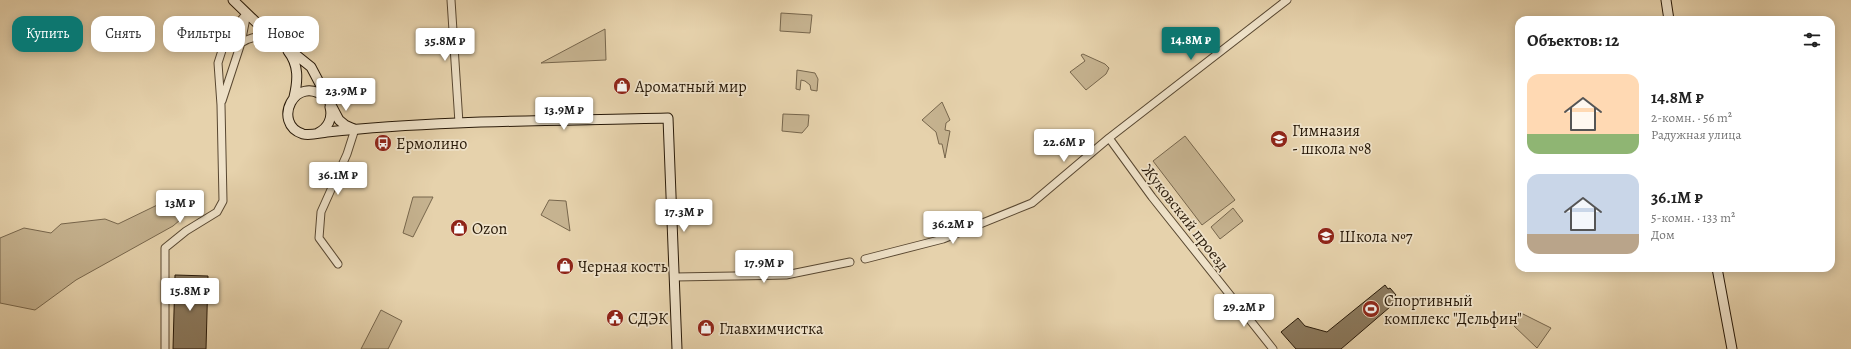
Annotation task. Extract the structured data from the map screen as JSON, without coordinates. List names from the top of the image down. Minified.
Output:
{"streets":{"street":["Жуковский проезд"]},"places":{"shop":["Ароматный мир","Ozon","Черная кость","Главхимчистка"],"school or university":["Гимназия - школа №8","Школа №7"],"bus stop":["Ермолино"],"sports":["Спортивный комплекс \"Дельфин\""],"public building":["СДЭК"]},"page":{"chip":["Купить","Снять","Фильтры","Новое"],"heading":"Объектов: 12","price":["14.8M ₽","35.8M ₽","23.9M ₽","13.9M ₽","22.6M ₽","36.1M ₽","13M ₽","17.3M ₽","36.2M ₽","17.9M ₽","15.8M ₽","29.2M ₽"],"list":[{"name":"14.8M ₽","note":"2-комн. · 56 m² · Радужная улица"},{"name":"36.1M ₽","note":"5-комн. · 133 m² · Дом"}]}}
